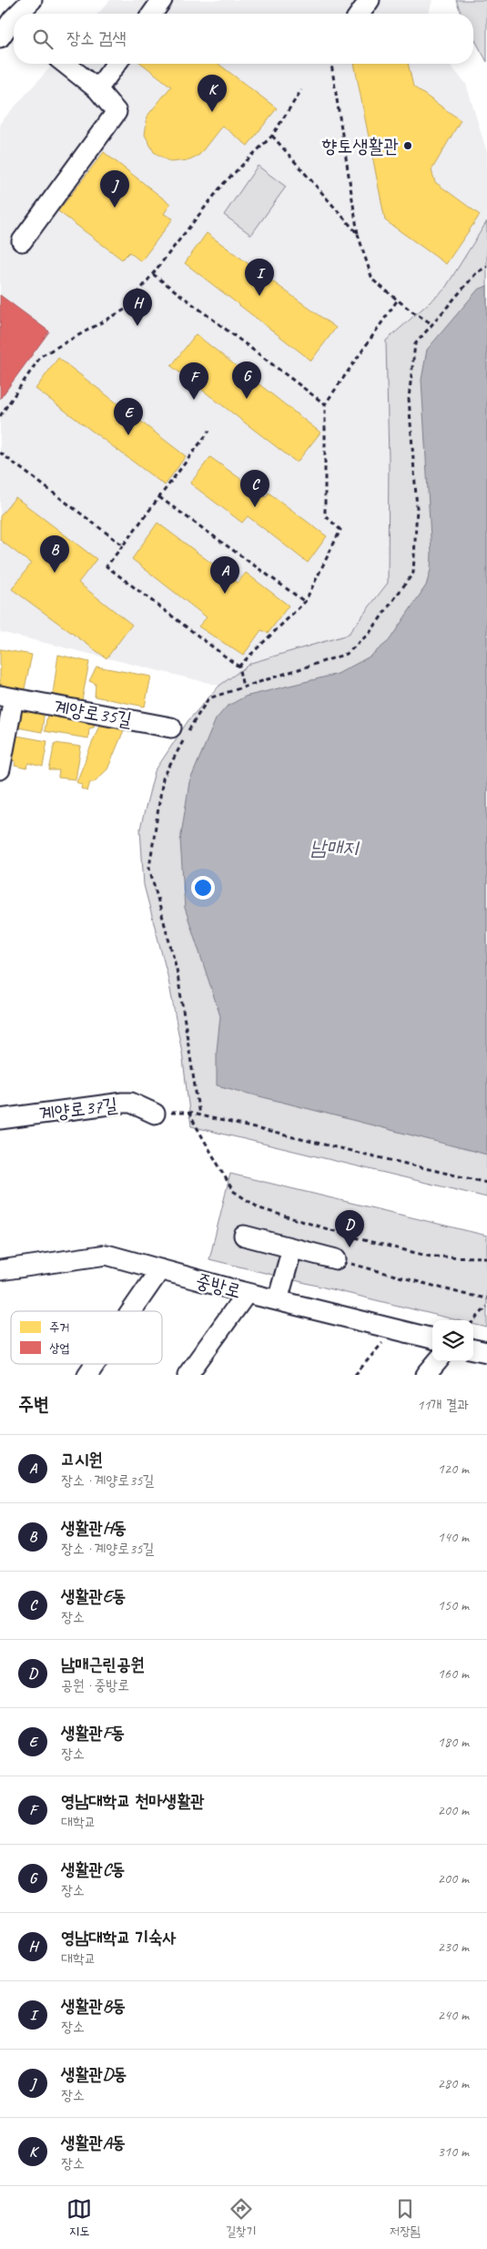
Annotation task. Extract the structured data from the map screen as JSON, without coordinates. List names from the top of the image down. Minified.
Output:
{"streets":{"street":["계양로35길","계양로37길","중방로"]},"water":["남매지"],"places":["향토생활관"],"legend":["주거","상업"],"page":{"search":"장소 검색","pins":["K","J","I","H","G","F","E","C","B","A","D"],"heading":["주변","11개 결과"],"list":[{"mark":"A","name":"고시원","note":"장소 · 계양로35길","value":"120 m"},{"mark":"B","name":"생활관H동","note":"장소 · 계양로35길","value":"140 m"},{"mark":"C","name":"생활관E동","note":"장소","value":"150 m"},{"mark":"D","name":"남매근린공원","note":"공원 · 중방로","value":"160 m"},{"mark":"E","name":"생활관F동","note":"장소","value":"180 m"},{"mark":"F","name":"영남대학교 천마생활관","note":"대학교","value":"200 m"},{"mark":"G","name":"생활관C동","note":"장소","value":"200 m"},{"mark":"H","name":"영남대학교 기숙사","note":"대학교","value":"230 m"},{"mark":"I","name":"생활관B동","note":"장소","value":"240 m"},{"mark":"J","name":"생활관D동","note":"장소","value":"280 m"},{"mark":"K","name":"생활관A동","note":"장소","value":"310 m"}],"nav":["지도","길찾기","저장됨"]}}
